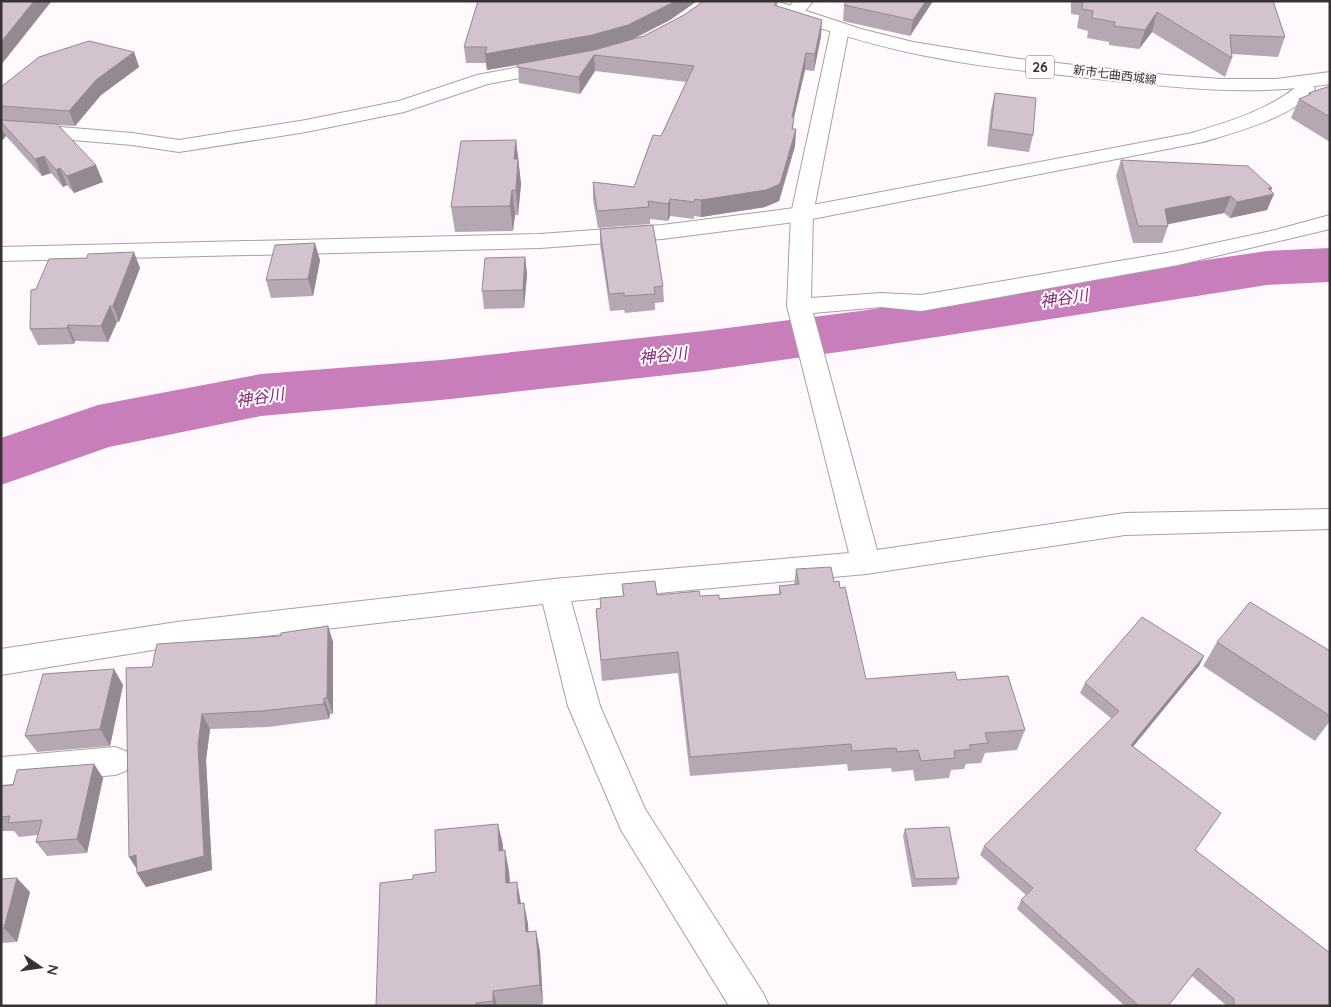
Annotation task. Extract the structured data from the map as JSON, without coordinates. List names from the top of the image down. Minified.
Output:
{"streets":{"street":["26","新市七曲西城線"]},"water":["神谷川"],"north":"right"}
